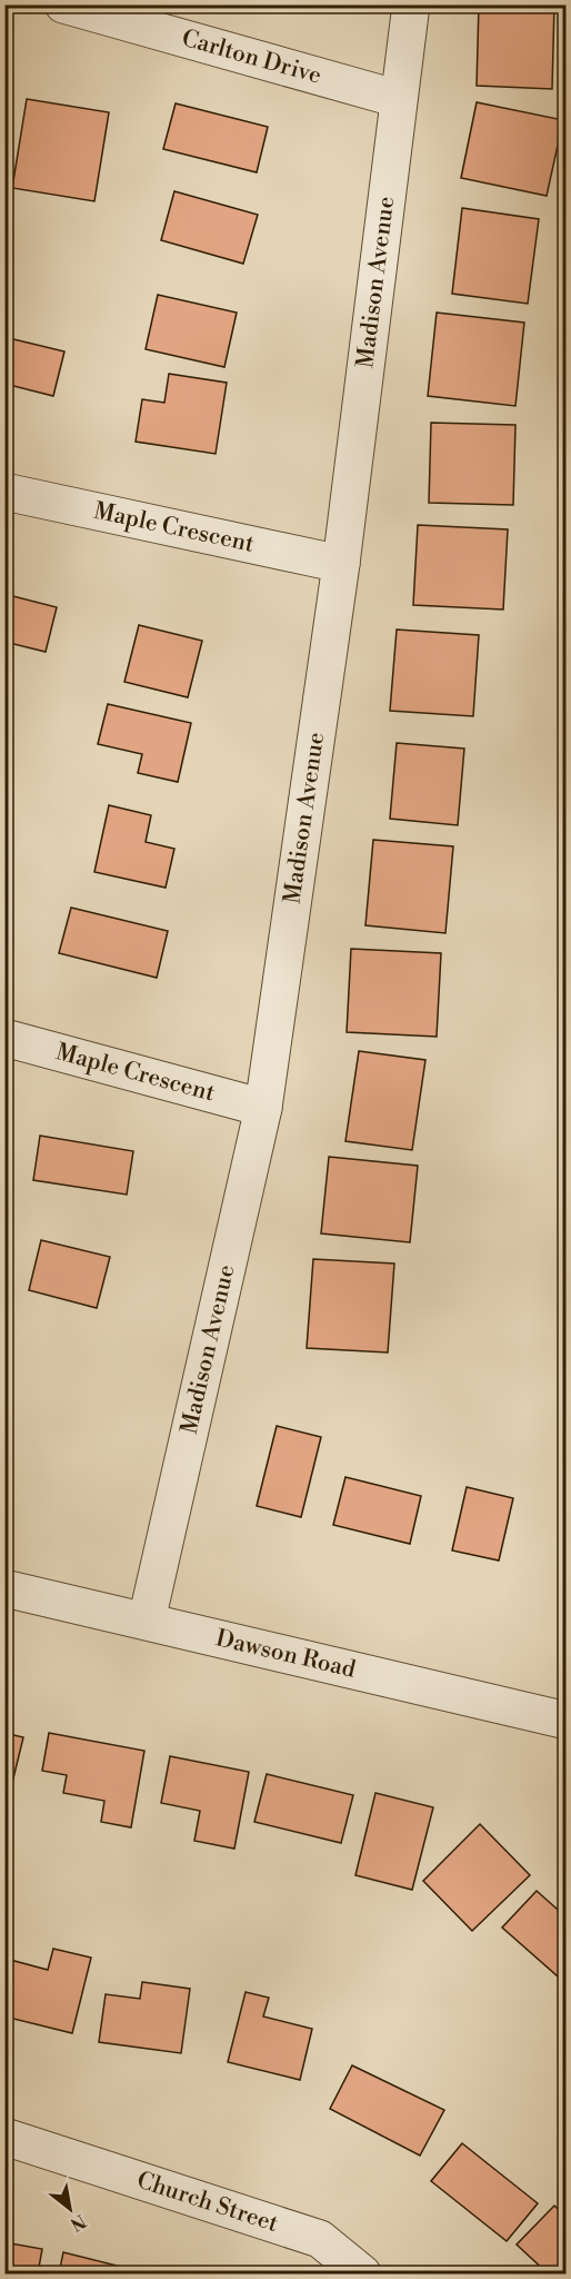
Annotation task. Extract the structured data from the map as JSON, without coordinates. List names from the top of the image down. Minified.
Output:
{"streets":{"street":["Carlton Drive","Madison Avenue","Maple Crescent","Dawson Road","Church Street"]},"crossings":[["Carlton Drive","Madison Avenue"],["Madison Avenue","Maple Crescent"],["Madison Avenue","Dawson Road"]],"north":"bottom right"}
